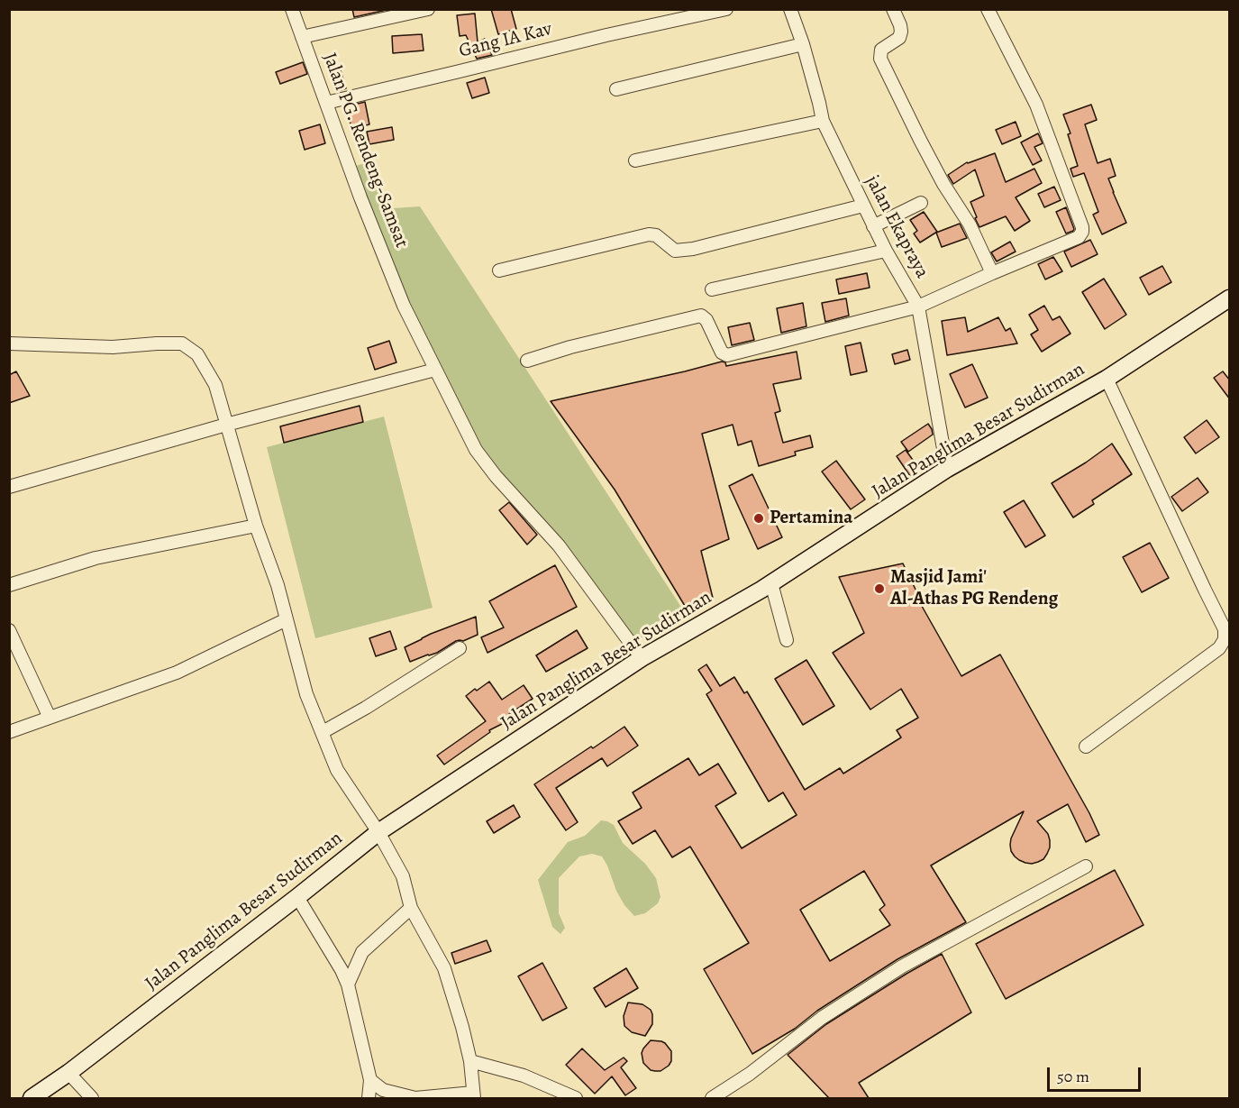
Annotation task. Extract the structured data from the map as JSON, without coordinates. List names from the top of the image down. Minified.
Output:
{"streets":{"main road":["Jalan Panglima Besar Sudirman"],"street":["Gang IA Kav","Jalan PG. Rendeng-Samsat","jalan Ekapraya"]},"crossings":[["Gang IA Kav","Jalan PG. Rendeng-Samsat"],["Jalan PG. Rendeng-Samsat","Jalan Panglima Besar Sudirman"],["jalan Ekapraya","Jalan Panglima Besar Sudirman"]],"places":["Pertamina","Masjid Jami' Al-Athas PG Rendeng"],"scale_bar":"50 m"}
